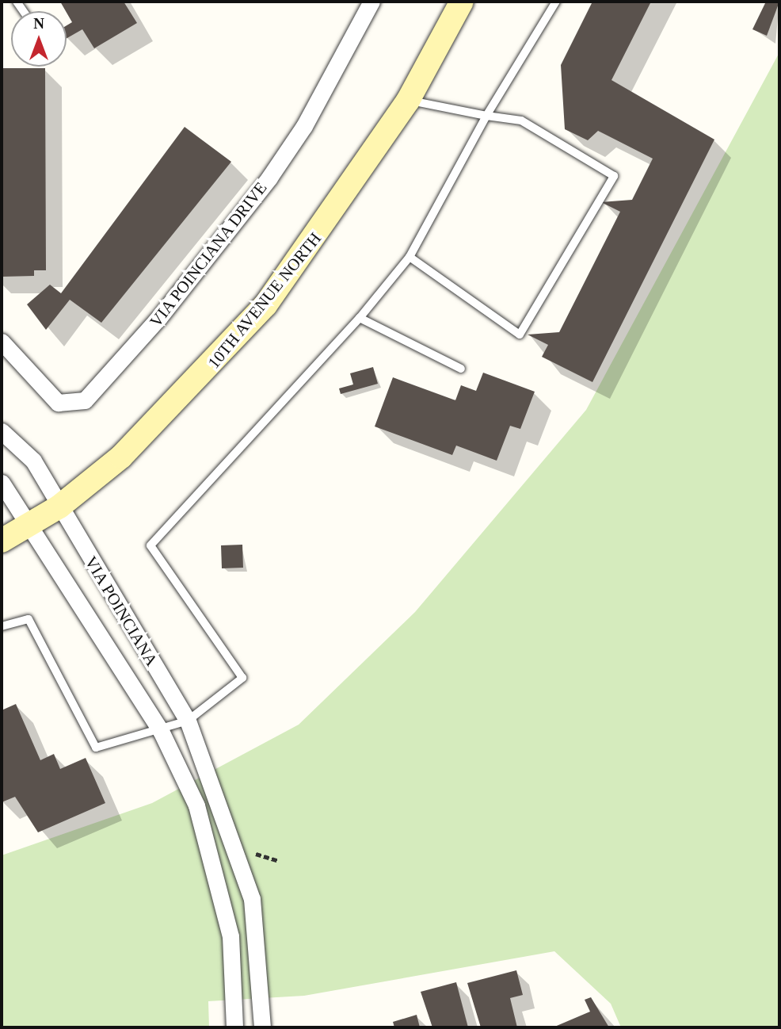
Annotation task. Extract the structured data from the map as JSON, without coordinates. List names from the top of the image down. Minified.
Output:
{"streets":{"street":["VIA POINCIANA DRIVE","10TH AVENUE NORTH","VIA POINCIANA"]},"crossings":[["10TH AVENUE NORTH","VIA POINCIANA"]],"north":"top"}
